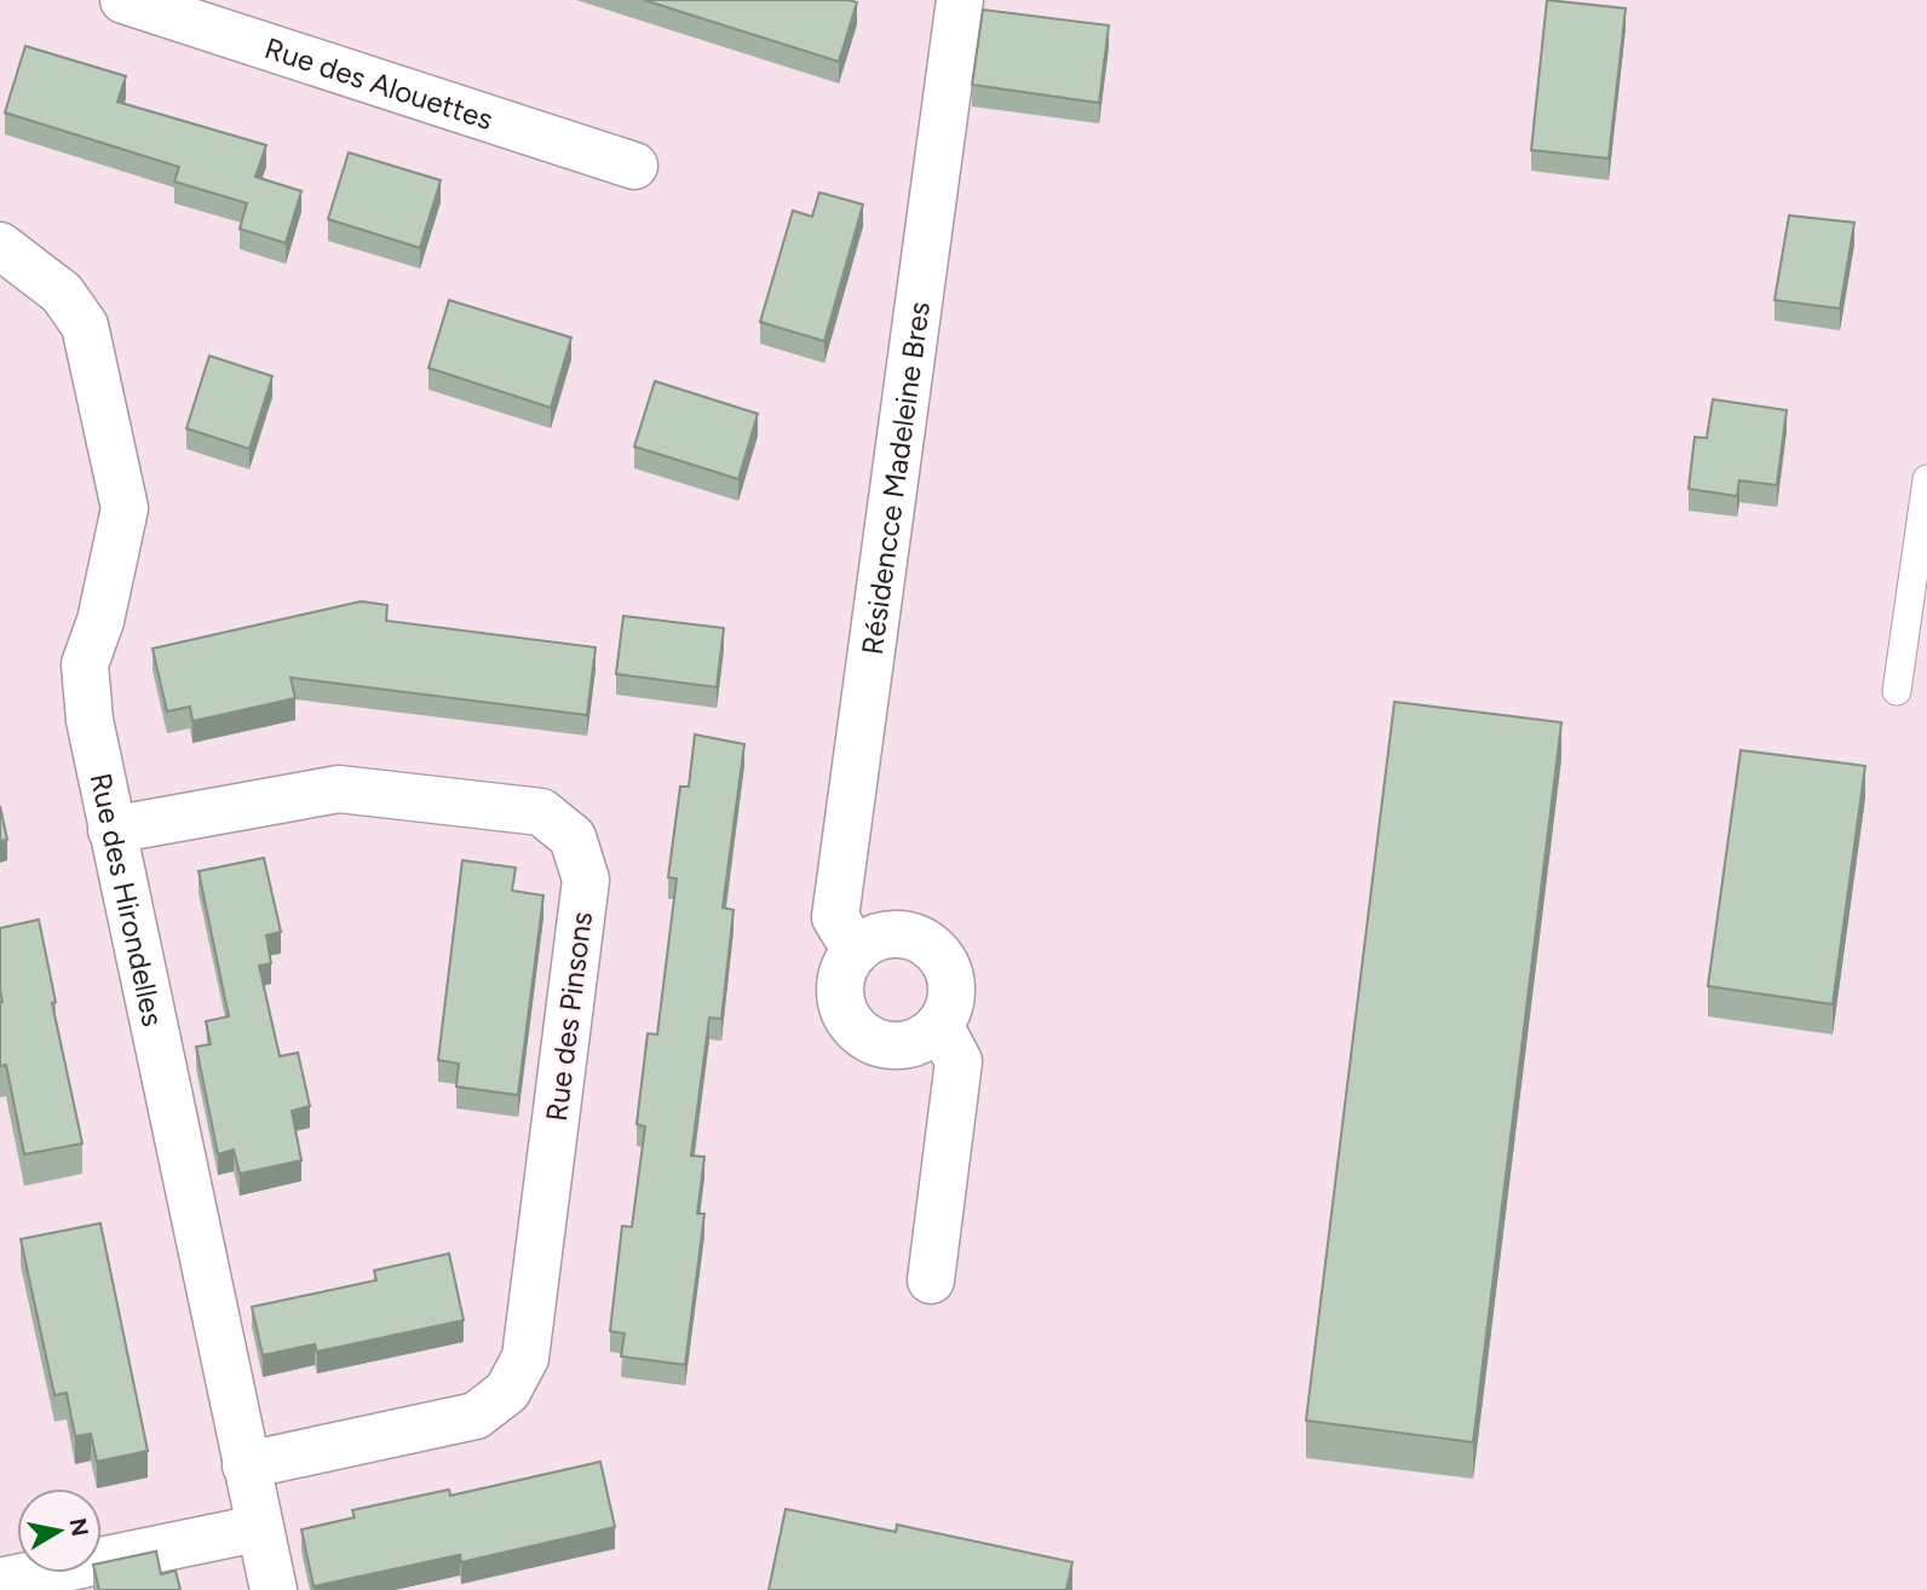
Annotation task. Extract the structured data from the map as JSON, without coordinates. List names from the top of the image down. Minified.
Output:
{"streets":{"street":["Rue des Alouettes","Résidencce Madeleine Bres","Rue des Hirondelles","Rue des Pinsons"]},"crossings":[["Rue des Hirondelles","Rue des Pinsons"]],"north":"right"}
